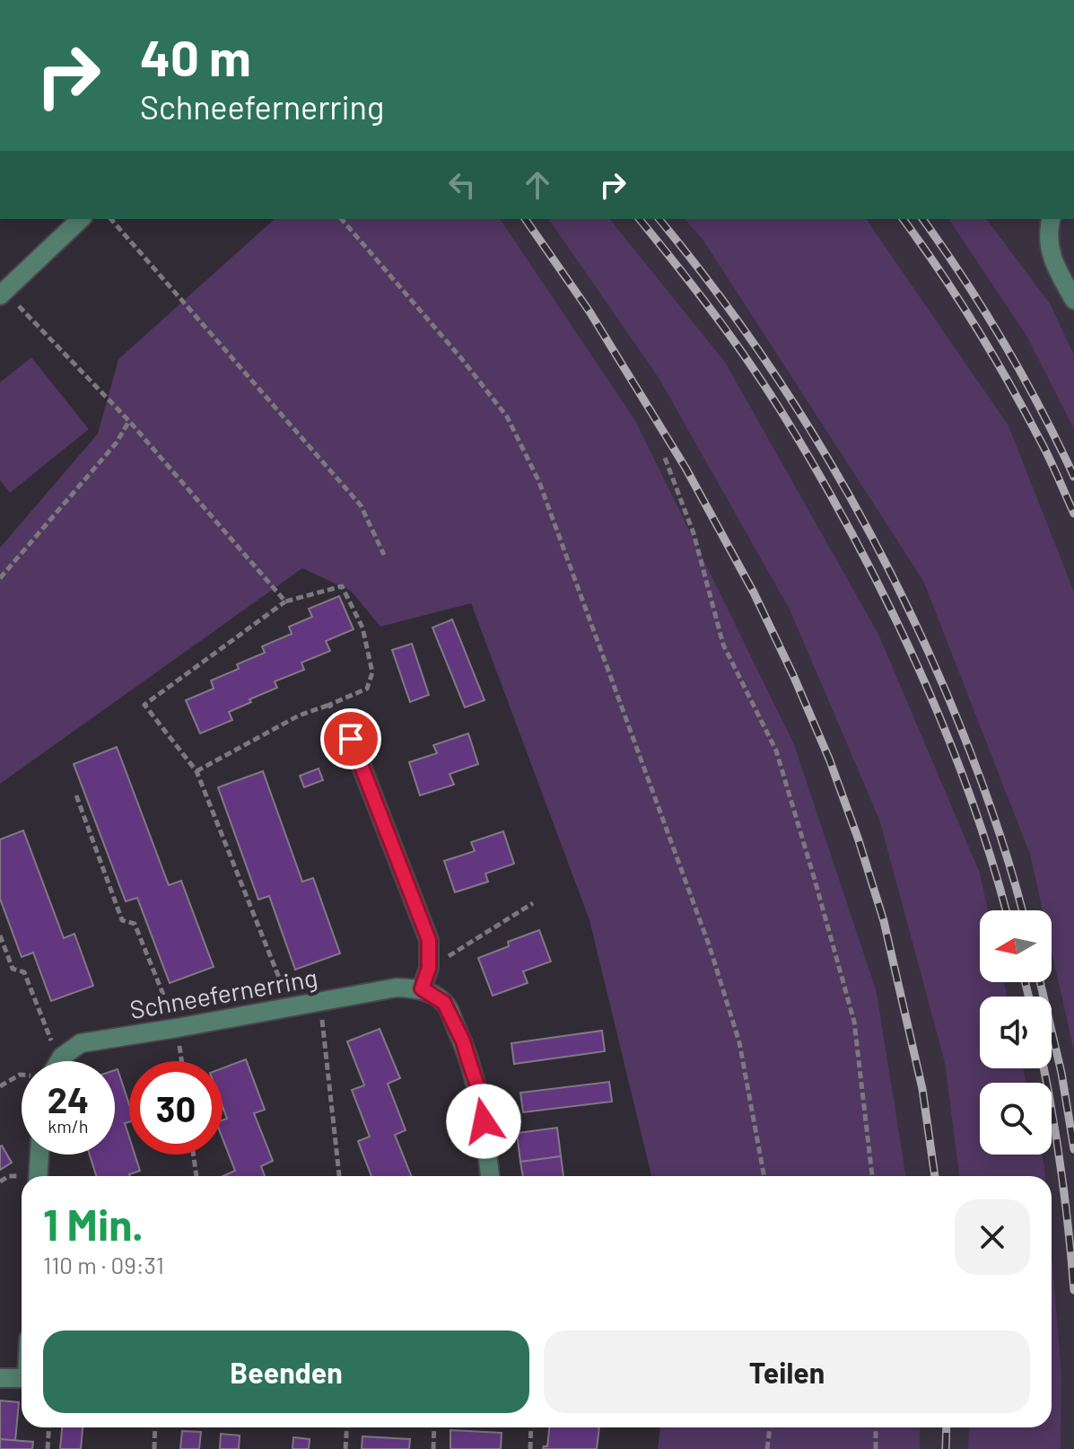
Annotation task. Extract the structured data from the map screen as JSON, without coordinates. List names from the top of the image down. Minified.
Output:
{"streets":{"street":["Schneefernerring"]},"north":"left","page":{"turn":["40 m","Schneefernerring"],"speed":"24 km/h","limit":"30","heading":["1 Min.","110 m · 09:31"],"buttons":["Beenden","Teilen"]}}
